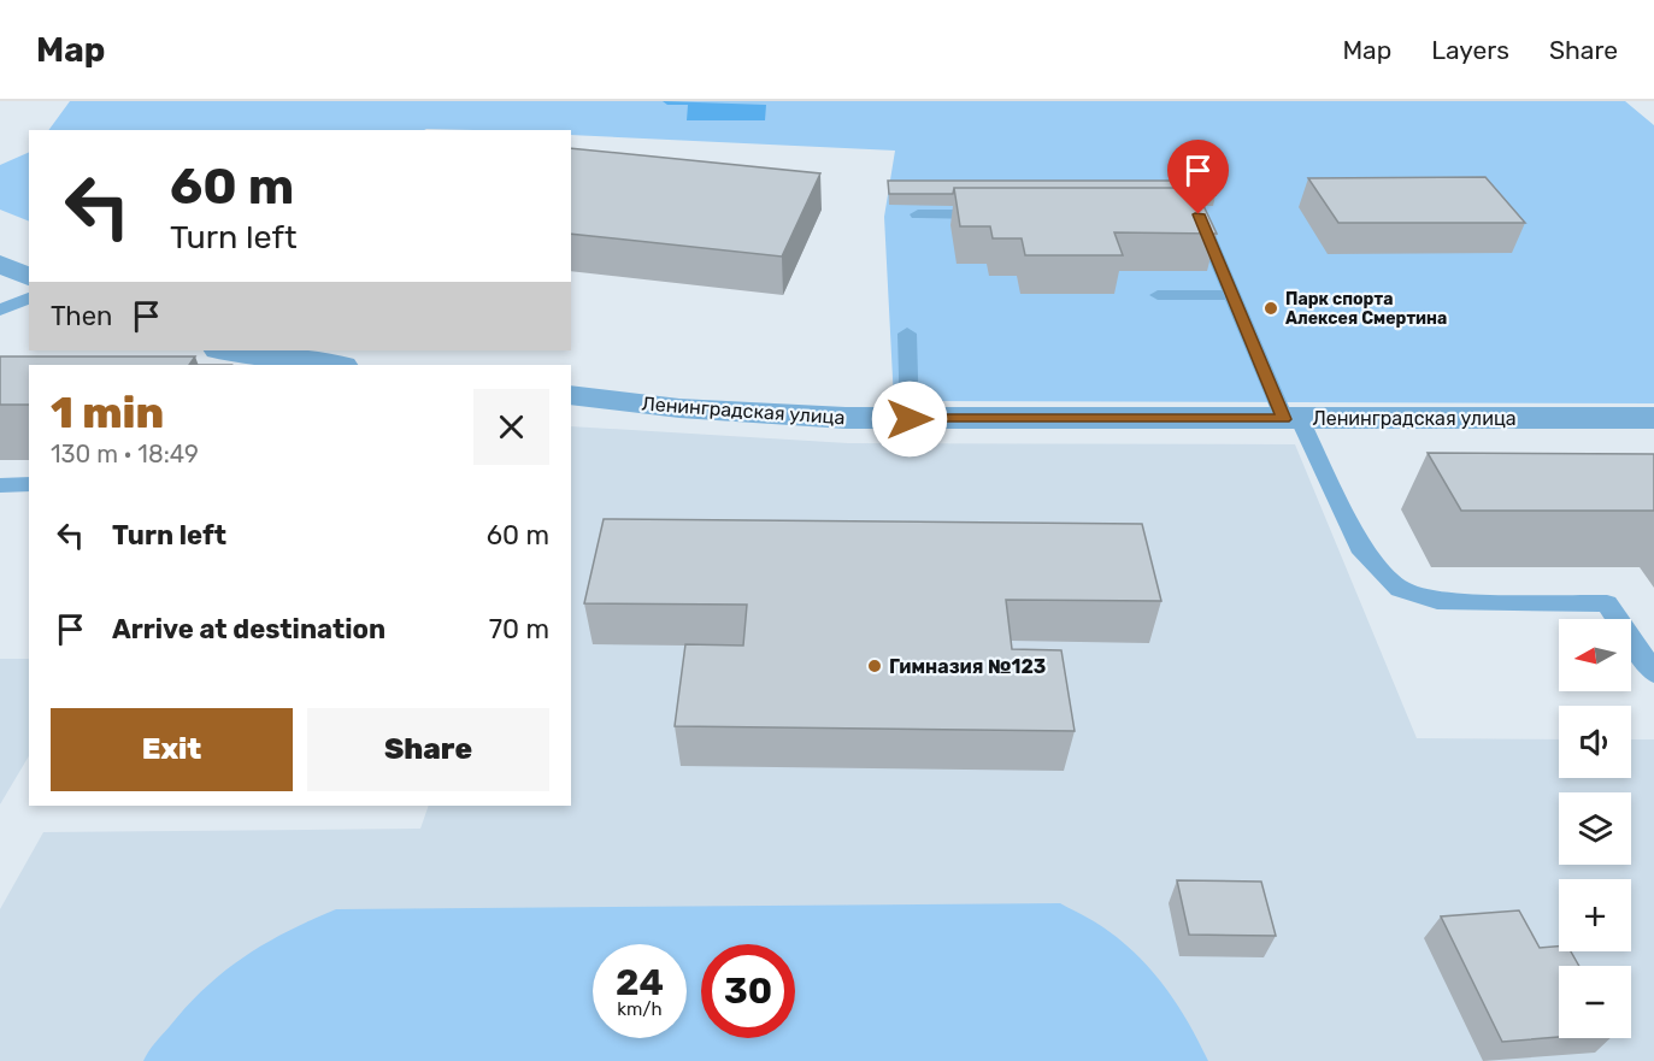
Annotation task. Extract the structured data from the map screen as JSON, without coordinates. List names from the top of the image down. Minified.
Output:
{"streets":{"street":["Ленинградская улица"]},"places":["Парк спорта Алексея Смертина","Гимназия №123"],"north":"left","page":{"header":"Map","nav":["Map","Layers","Share"],"turn":["60 m","Turn left"],"then":"Then","heading":["1 min","130 m · 18:49"],"list":[{"name":"Turn left","value":"60 m"},{"name":"Arrive at destination","value":"70 m"}],"map_buttons":["+","−"],"buttons":["Exit","Share"],"speed":"24 km/h","limit":"30"}}
